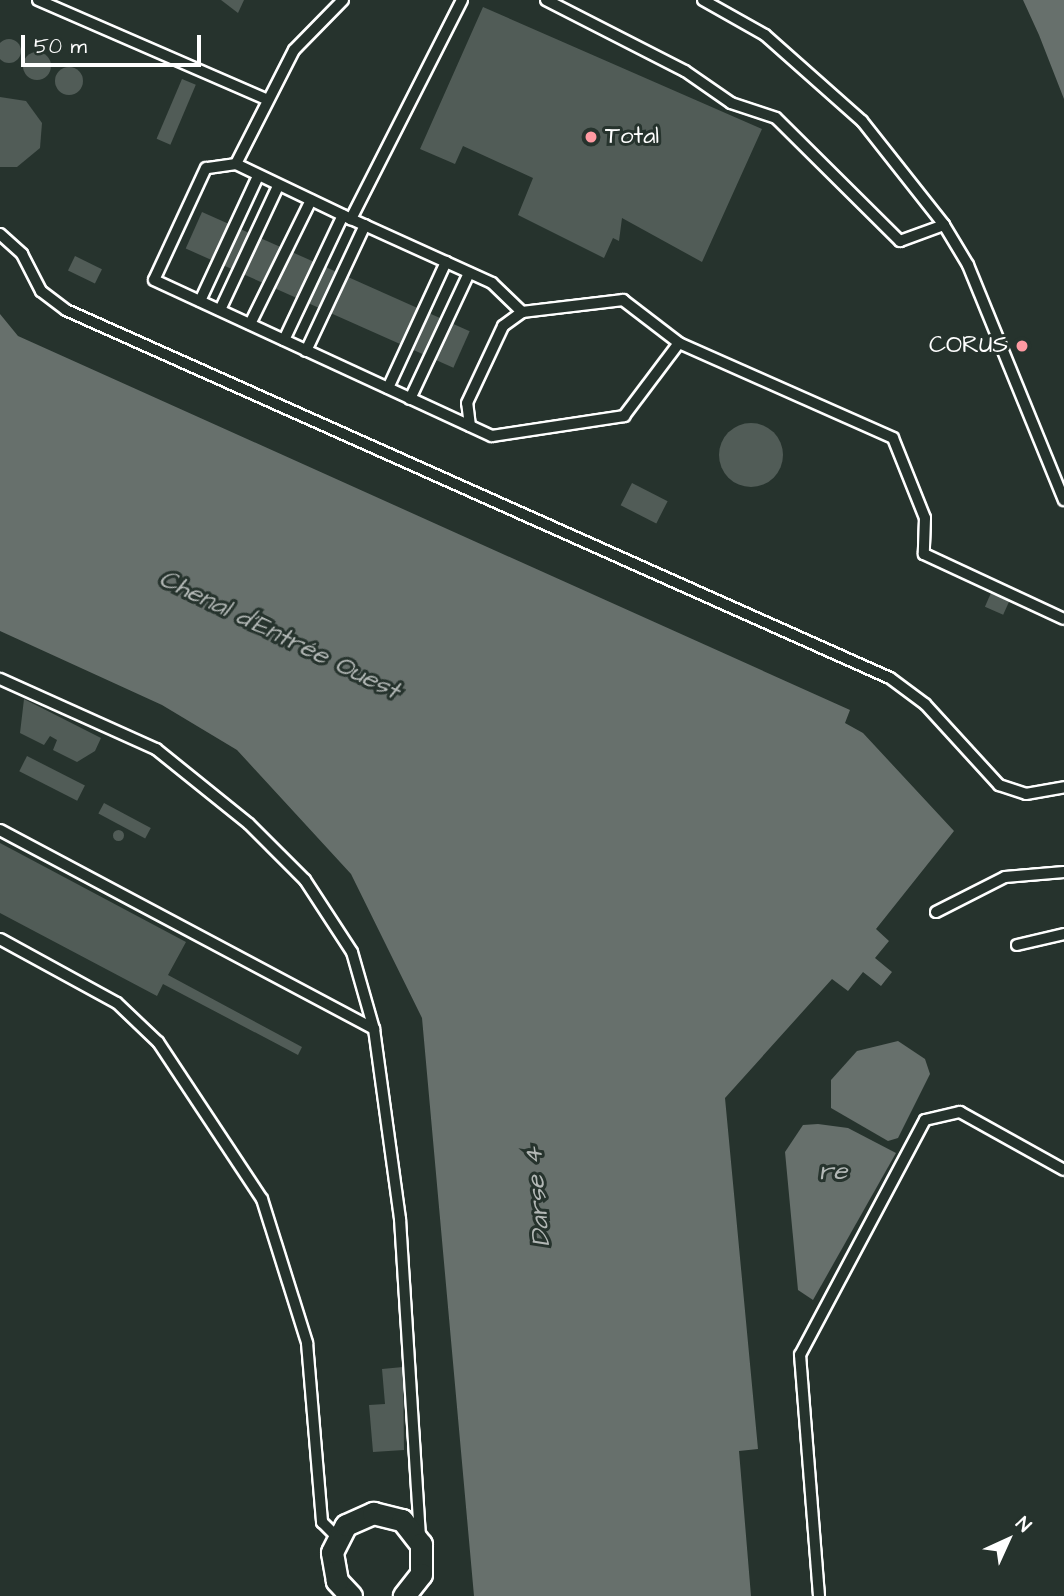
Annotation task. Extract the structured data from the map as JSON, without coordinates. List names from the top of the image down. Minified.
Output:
{"water":["Chenal d'Entrée Ouest","re","Darse 4"],"places":["Total","CORUS"],"scale_bar":"50 m","north":"top right"}
